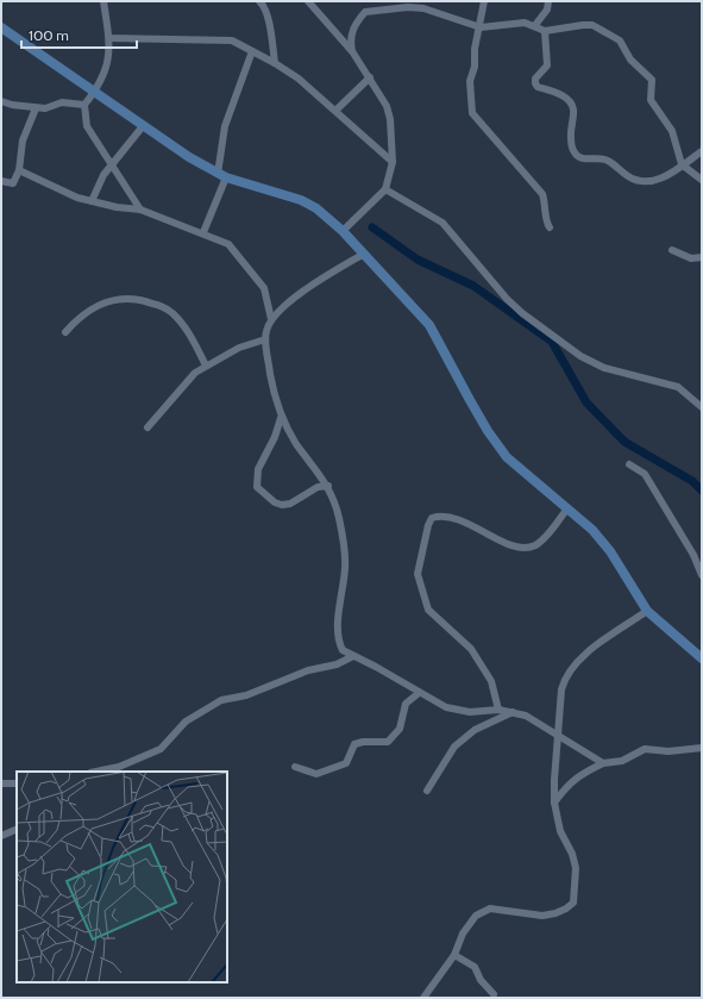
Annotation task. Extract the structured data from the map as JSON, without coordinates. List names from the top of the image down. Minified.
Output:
{"scale_bar":"100 m"}
